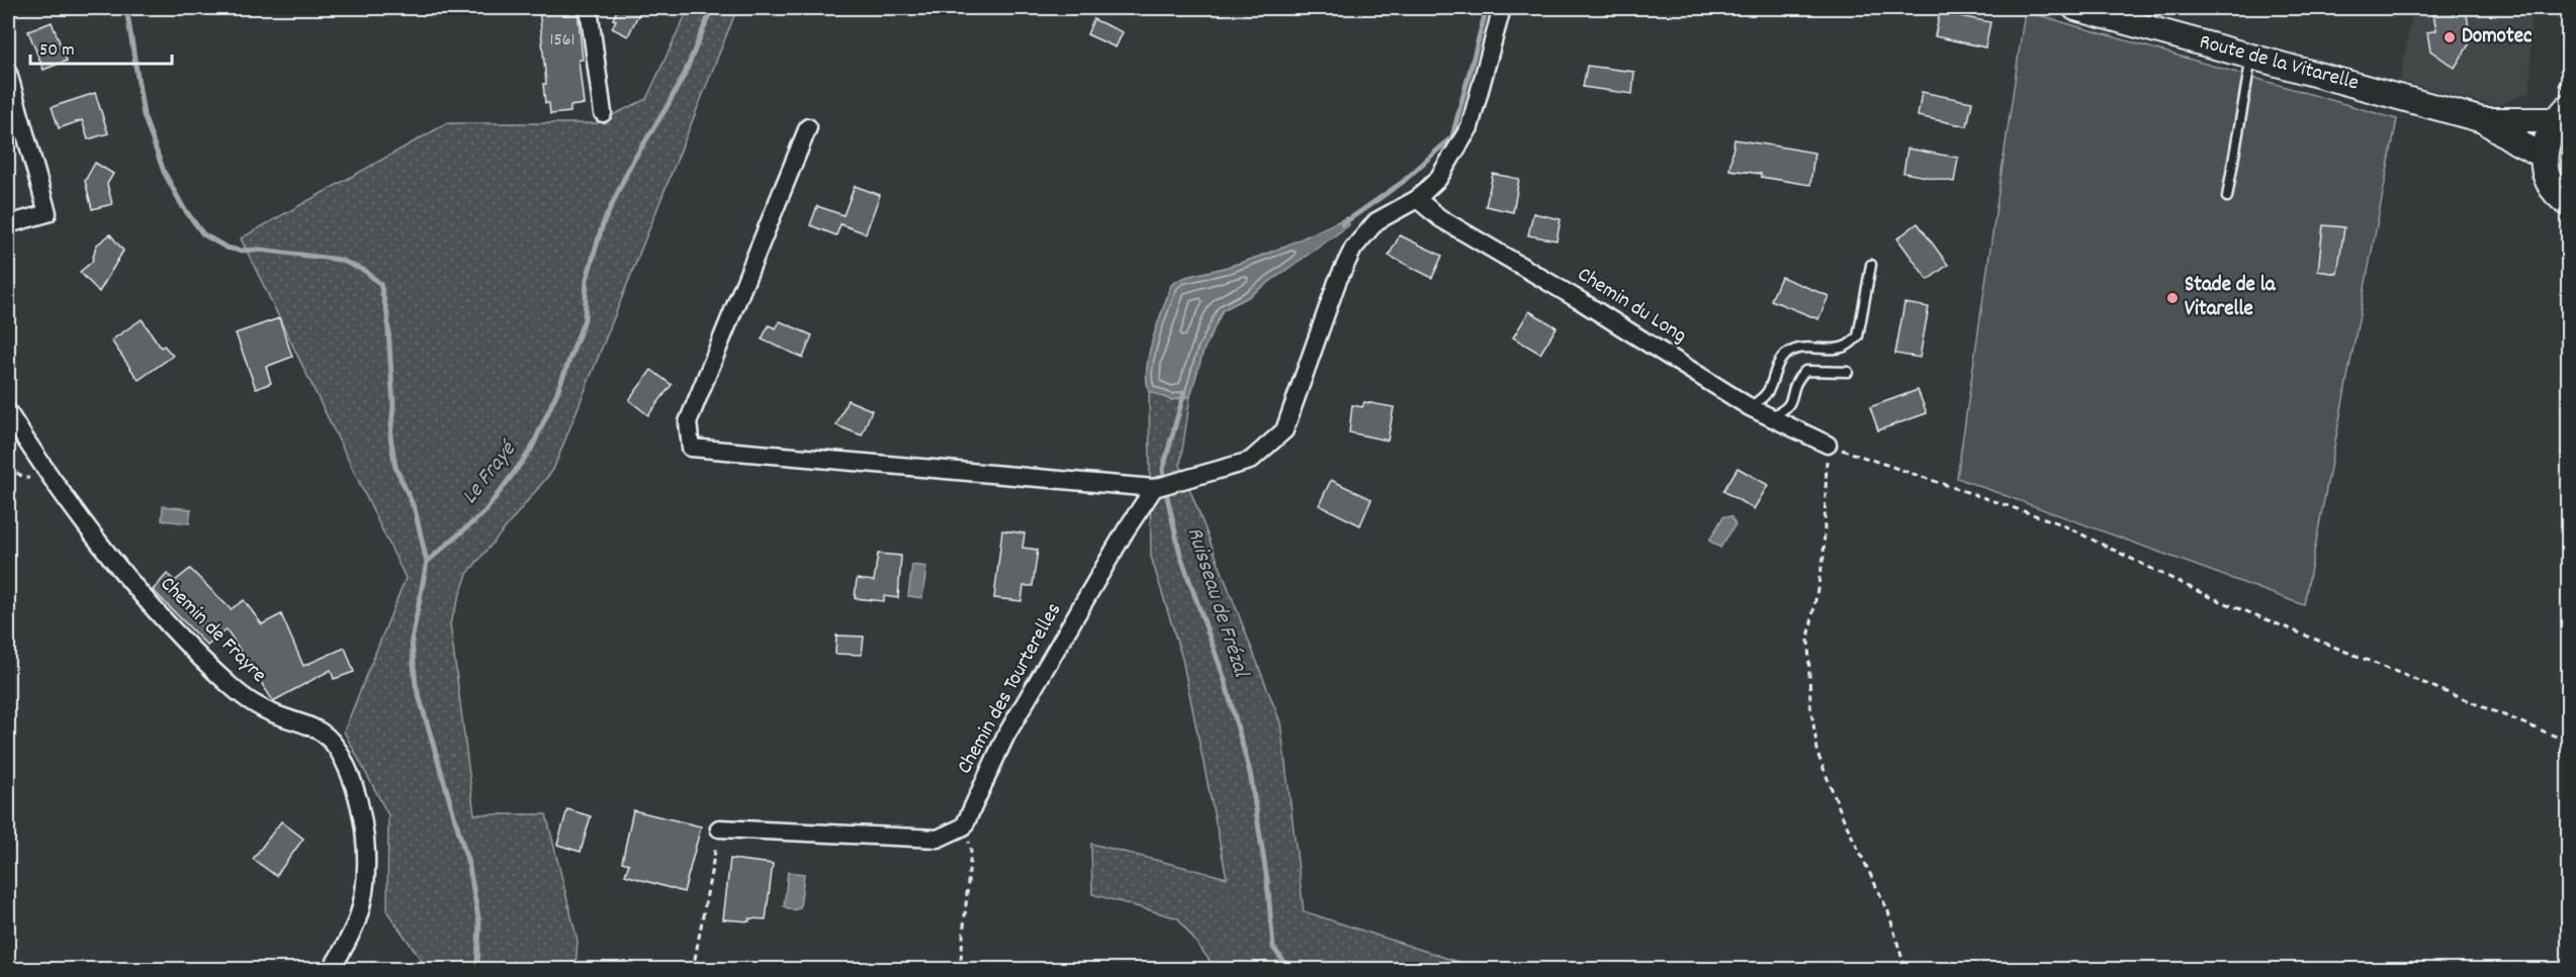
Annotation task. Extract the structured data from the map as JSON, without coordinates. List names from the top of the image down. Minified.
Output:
{"streets":{"street":["Route de la Vitarelle","Chemin du Long","Chemin de Frayre","Chemin des Tourterelles"]},"water":["Le Frayé","Ruisseau de Frézal"],"places":["Domotec","Stade de la Vitarelle"],"house_numbers":["1561"],"scale_bar":"50 m"}
